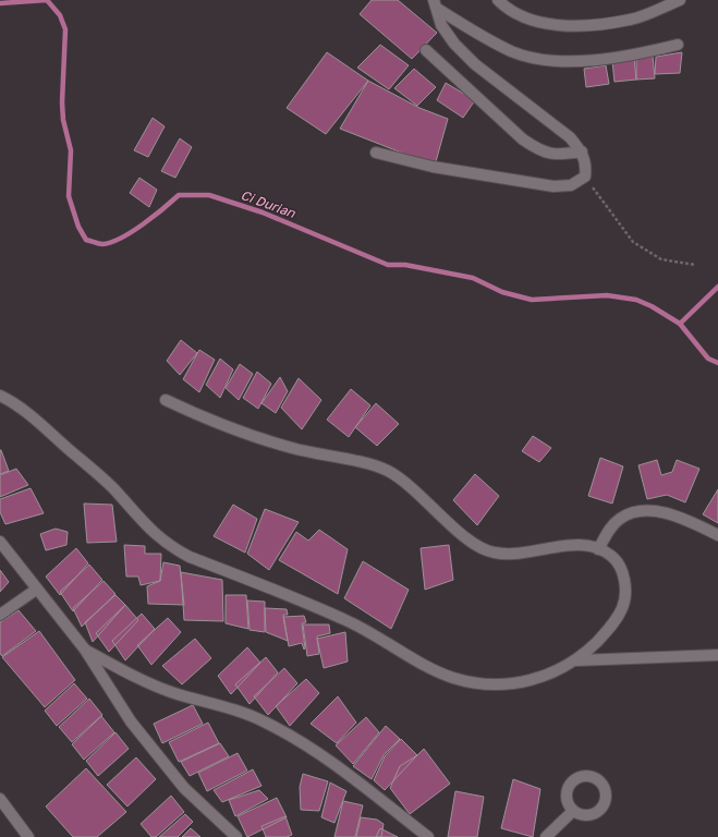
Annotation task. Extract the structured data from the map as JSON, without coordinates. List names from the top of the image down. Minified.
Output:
{"water":["Ci Durian"]}
